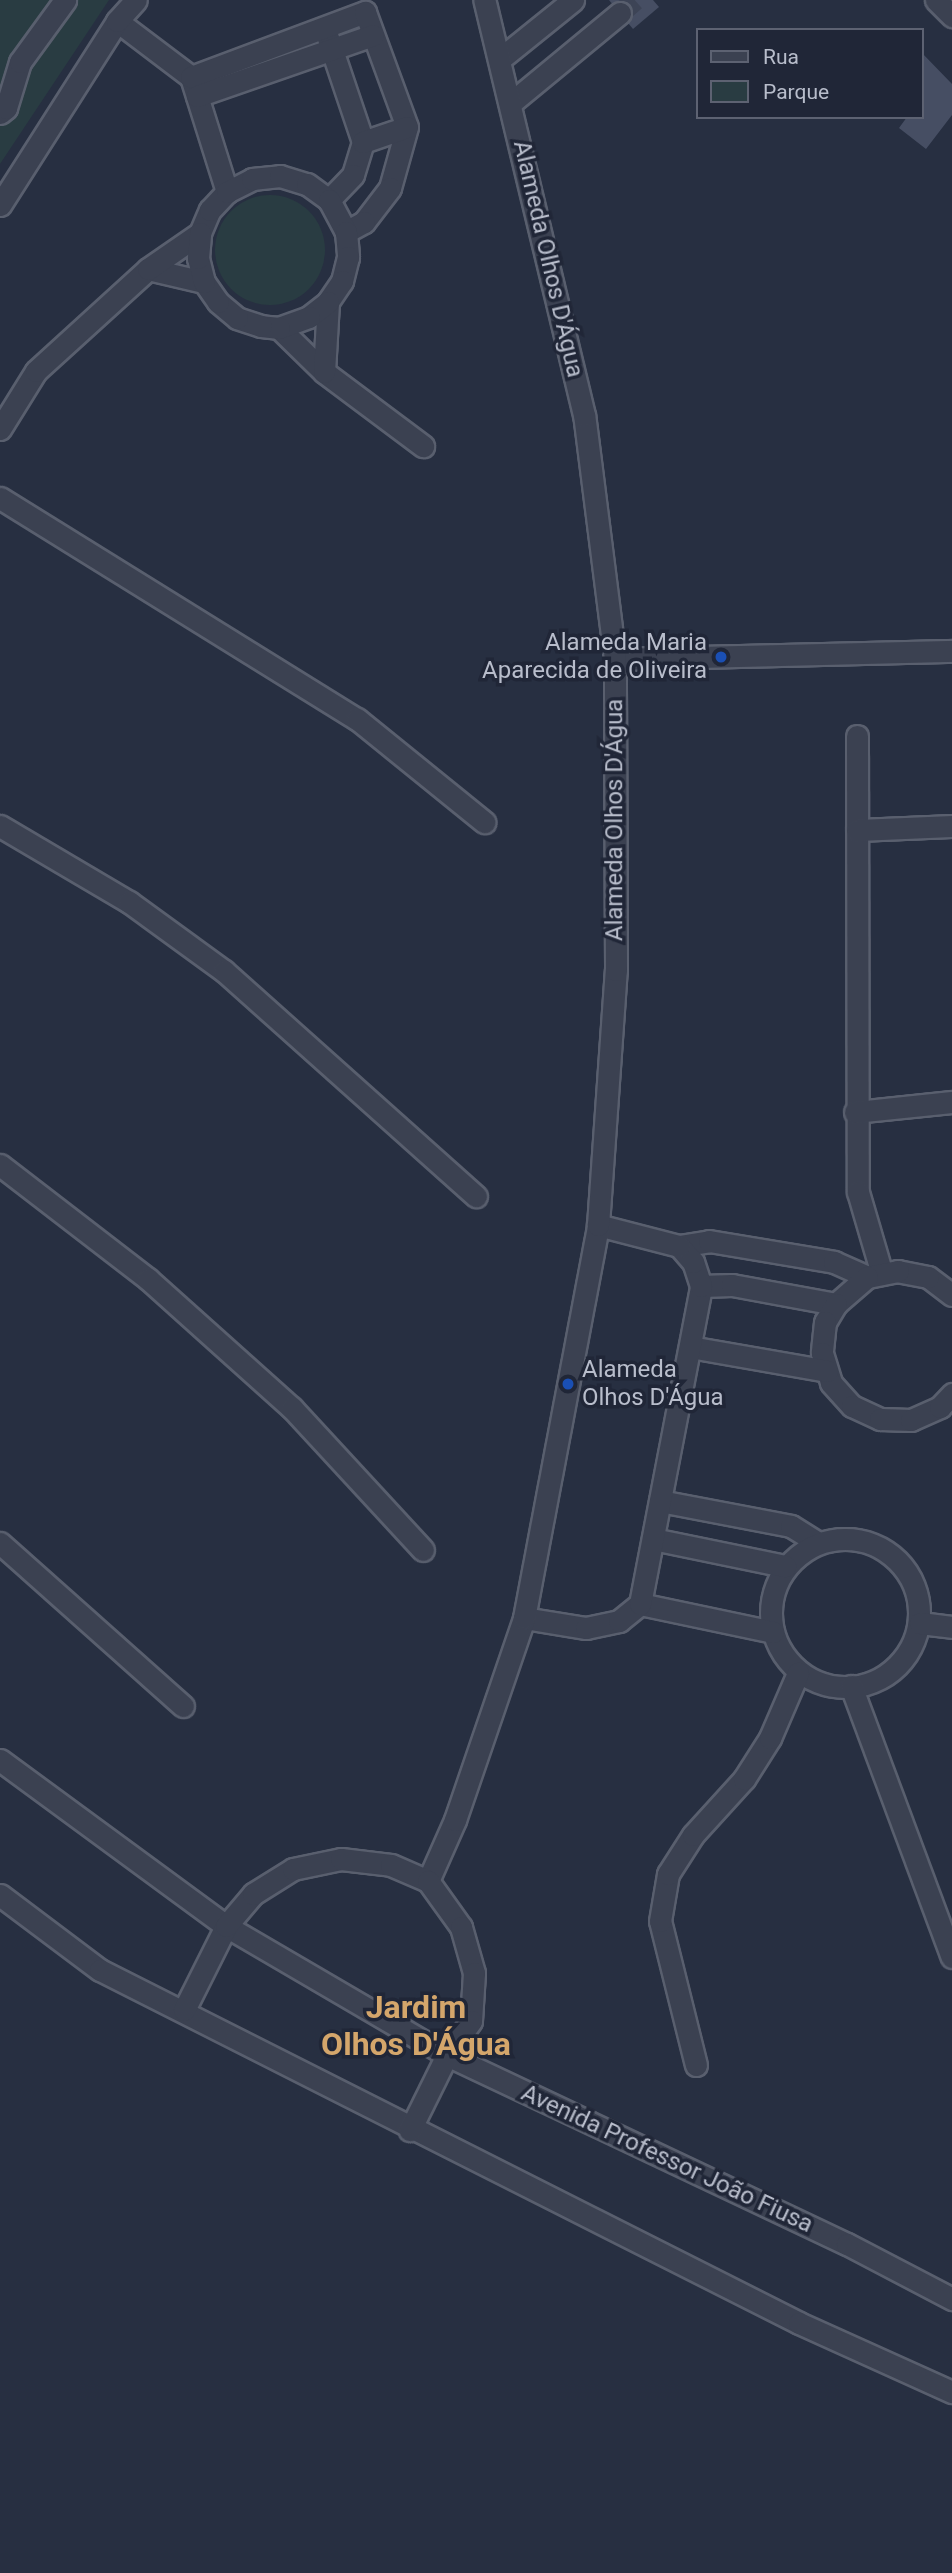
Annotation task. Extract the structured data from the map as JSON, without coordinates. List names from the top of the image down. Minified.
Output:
{"streets":{"street":["Alameda Olhos D'Água","Avenida Professor João Fiusa"]},"districts":["Jardim Olhos D'Água"],"places":["Alameda Maria Aparecida de Oliveira","Alameda Olhos D'Água"],"legend":["Rua","Parque"]}
